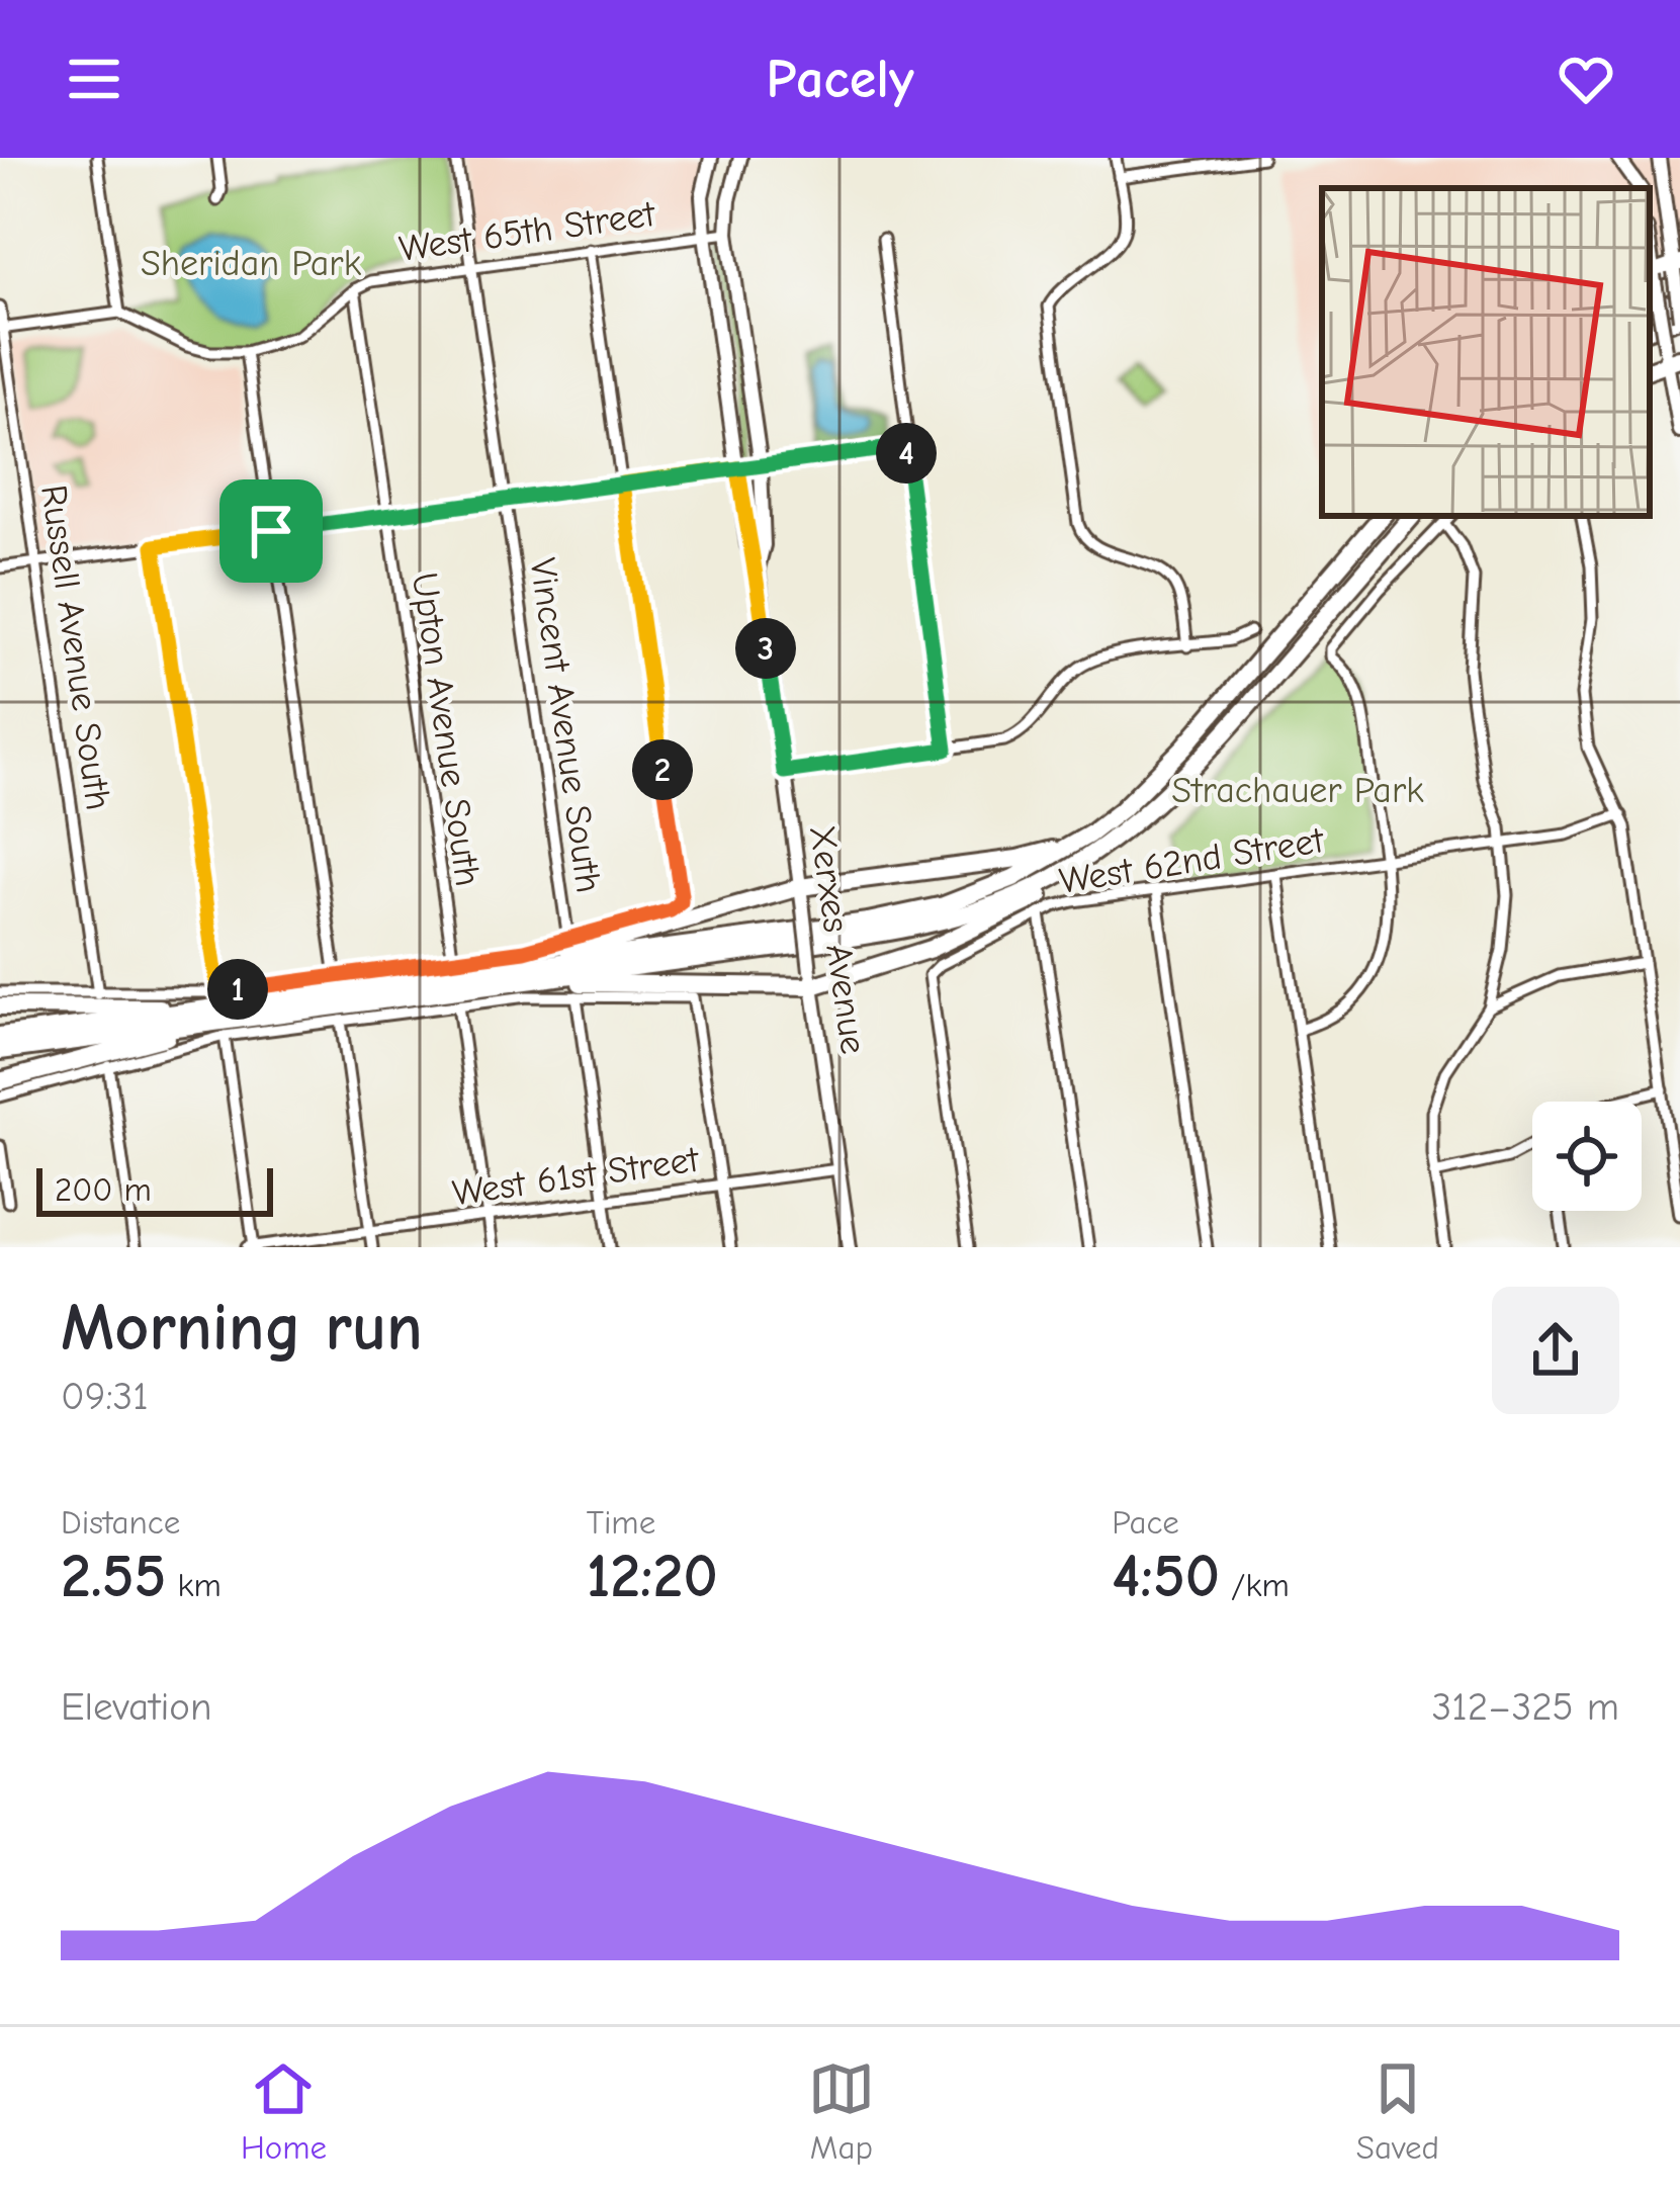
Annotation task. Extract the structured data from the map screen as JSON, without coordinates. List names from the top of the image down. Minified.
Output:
{"streets":{"street":["West 65th Street","Russell Avenue South","Vincent Avenue South","Upton Avenue South","West 62nd Street","Xerxes Avenue","West 61st Street"]},"crossings":[["West 65th Street","Vincent Avenue South"],["West 65th Street","Upton Avenue South"],["West 65th Street","Xerxes Avenue"],["Xerxes Avenue","West 61st Street"]],"parks":["Sheridan Park","Strachauer Park"],"scale_bar":"200 m","page":{"header":"Pacely","pins":["4","3","2","1"],"scale":"200 m","heading":["Morning run","09:31"],"stats":[["Distance","2.55 km"],["Time","12:20"],["Pace","4:50 /km"]],"chart":["Elevation","312–325 m"],"tabs":["Home","Map","Saved"]}}
